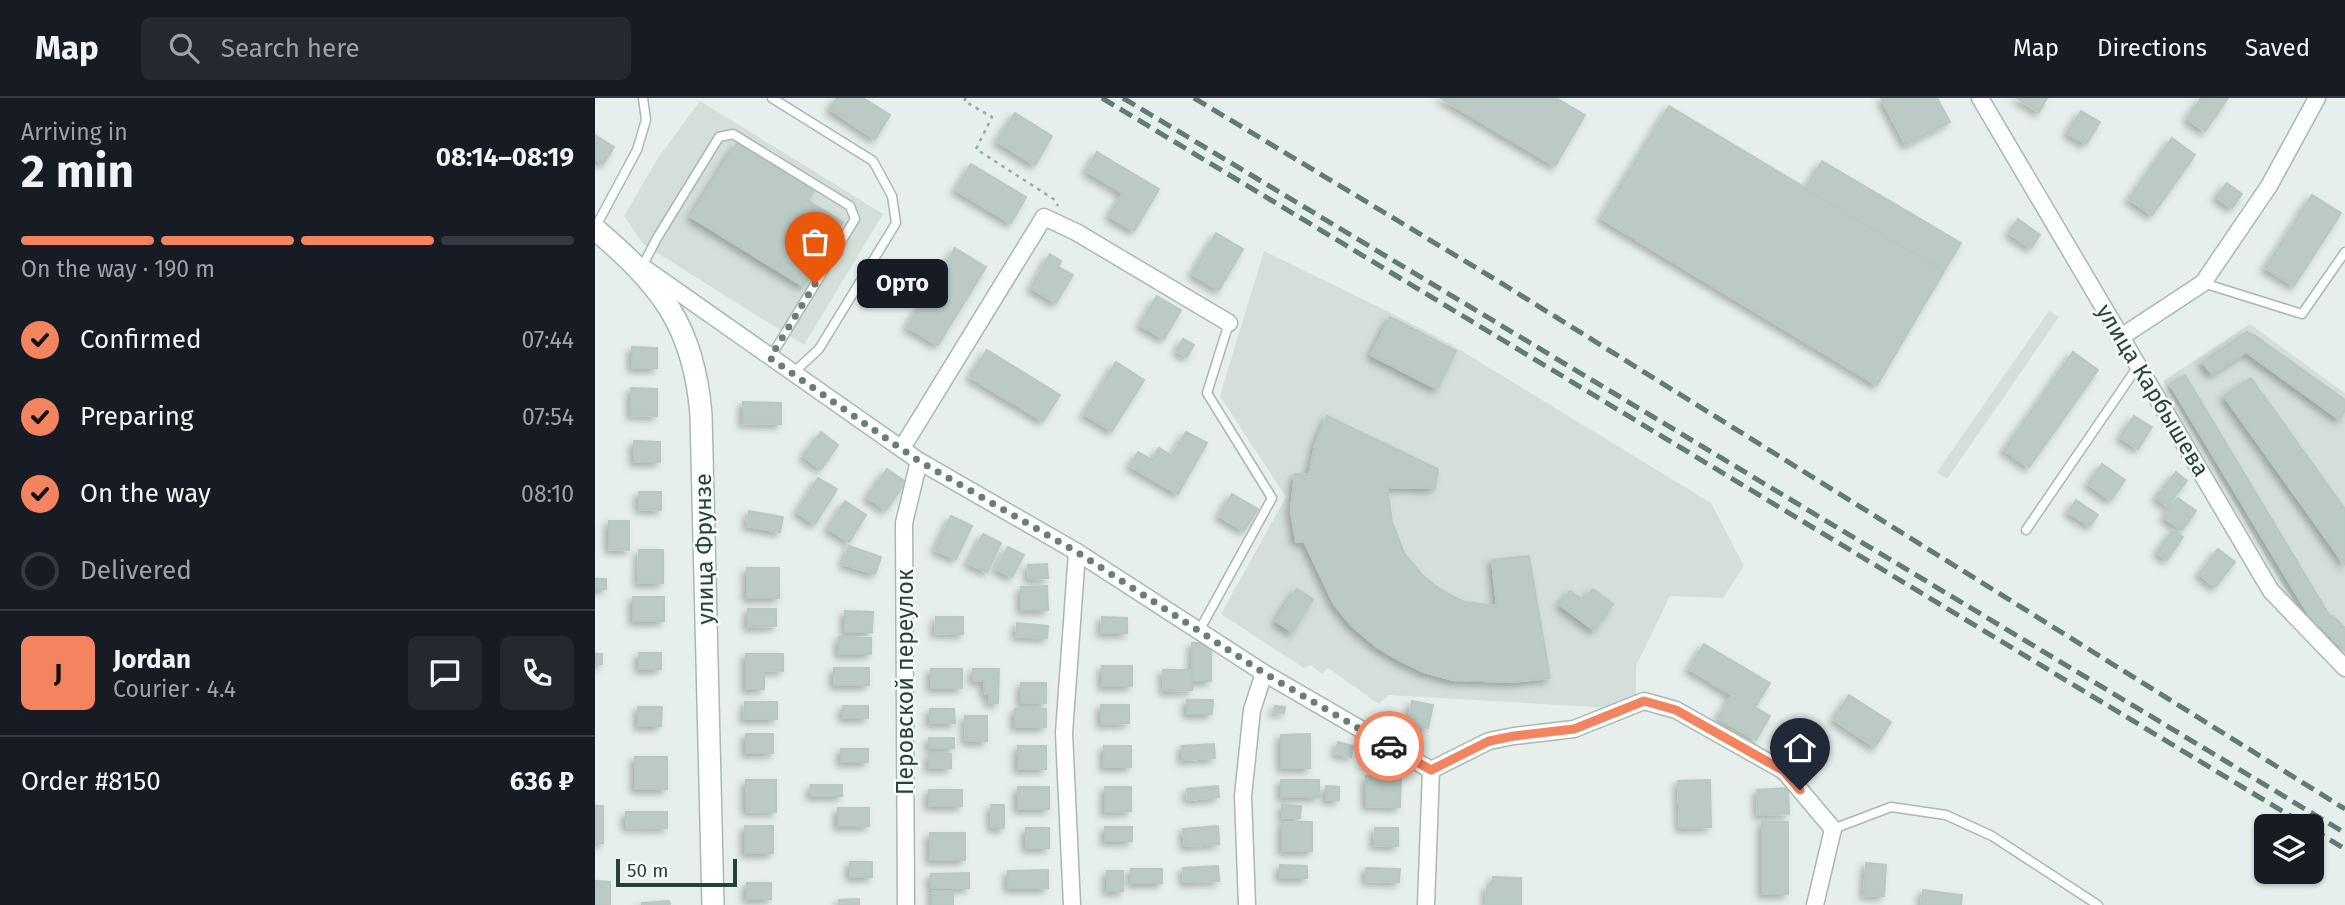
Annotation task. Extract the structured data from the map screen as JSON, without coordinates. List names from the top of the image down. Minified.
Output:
{"streets":{"street":["улица Карбышева","улица Фрунзе","Перовской переулок"]},"places":["Орто"],"scale_bar":"50 m","page":{"header":"Map","search":"Search here","nav":["Map","Directions","Saved"],"heading":["2 min","Arriving in","08:14–08:19"],"panel":["Jordan","Courier · 4.4","Order #8150","636 ₽"],"bar":"On the way · 190 m","bubble":"Орто","list":[["Confirmed","07:44"],["Preparing","07:54"],["On the way","08:10"],"Delivered"],"round":"J","scale":"50 m"}}
